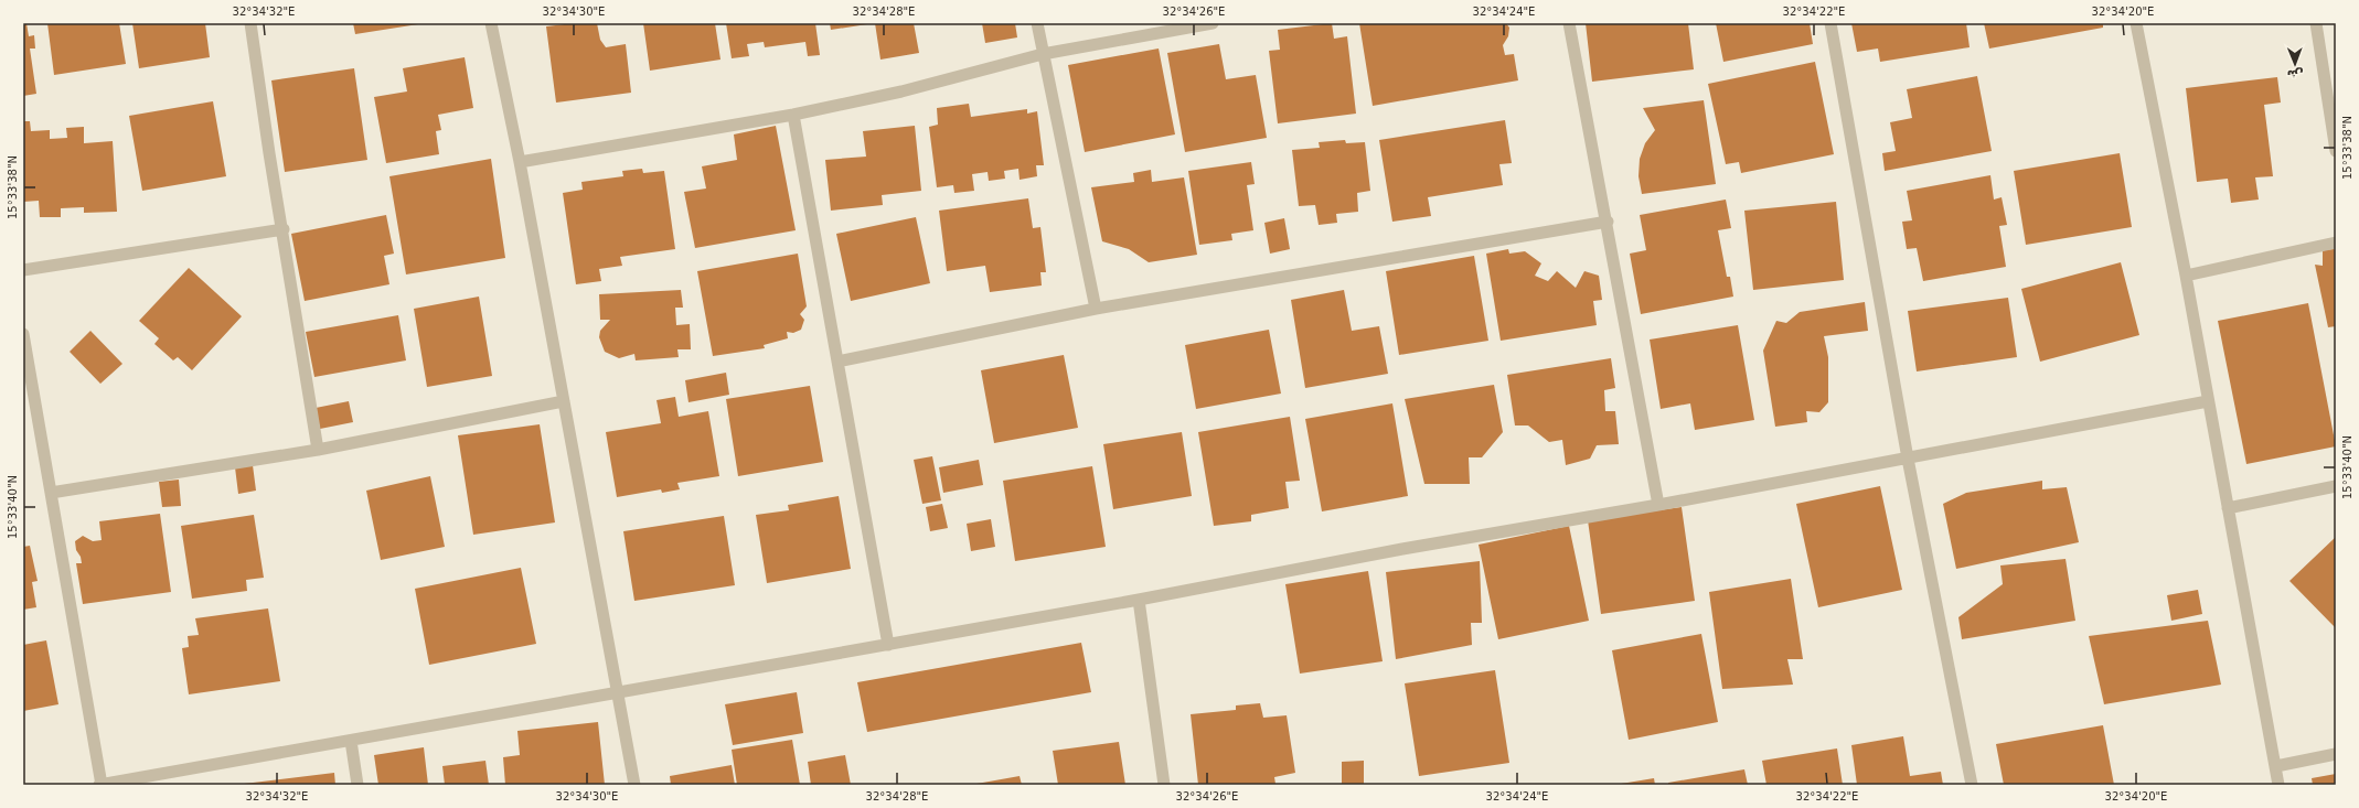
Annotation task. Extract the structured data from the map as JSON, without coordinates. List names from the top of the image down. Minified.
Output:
{"north":"bottom","coordinates":["32°34'32\"E","32°34'30\"E","32°34'28\"E","32°34'26\"E","32°34'24\"E","32°34'22\"E","32°34'20\"E","15°33'38\"N","15°33'40\"N"]}
